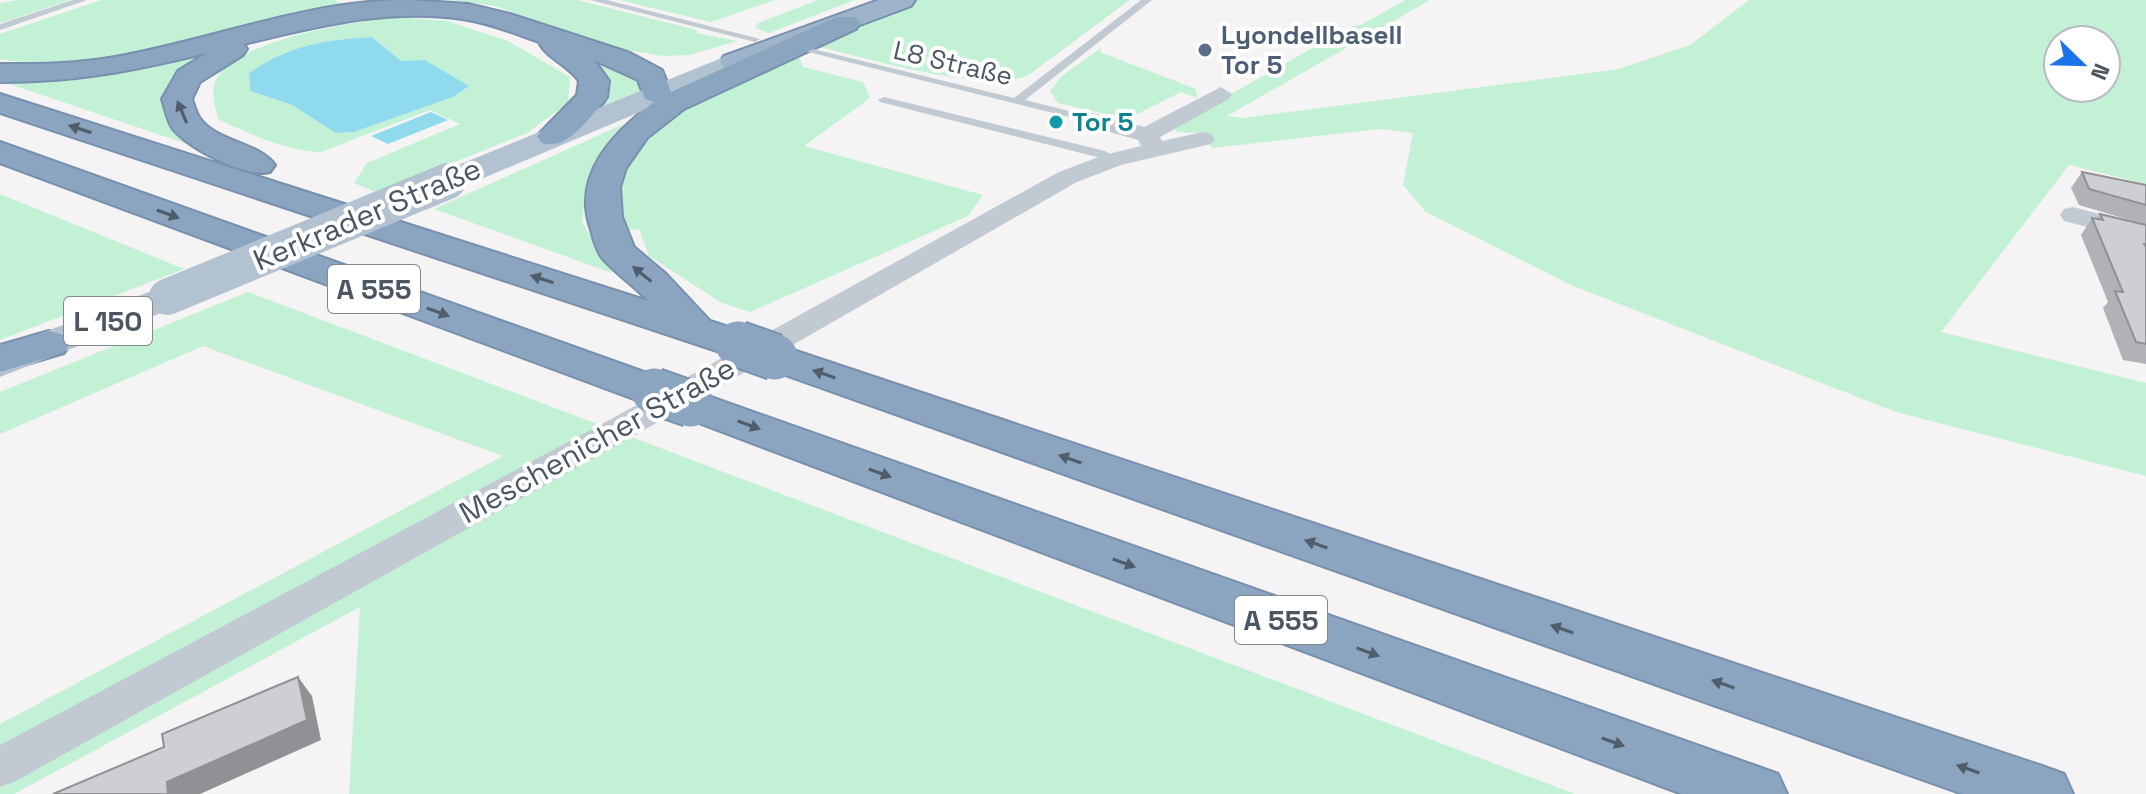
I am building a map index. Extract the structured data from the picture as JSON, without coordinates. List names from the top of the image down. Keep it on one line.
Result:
{"streets":{"highway":["Kerkrader Straße","A 555","L 150"],"street":["Meschenicher Straße"],"lane":["L8 Straße"]},"places":["Lyondellbasell Tor 5","Tor 5"],"north":"bottom right"}
